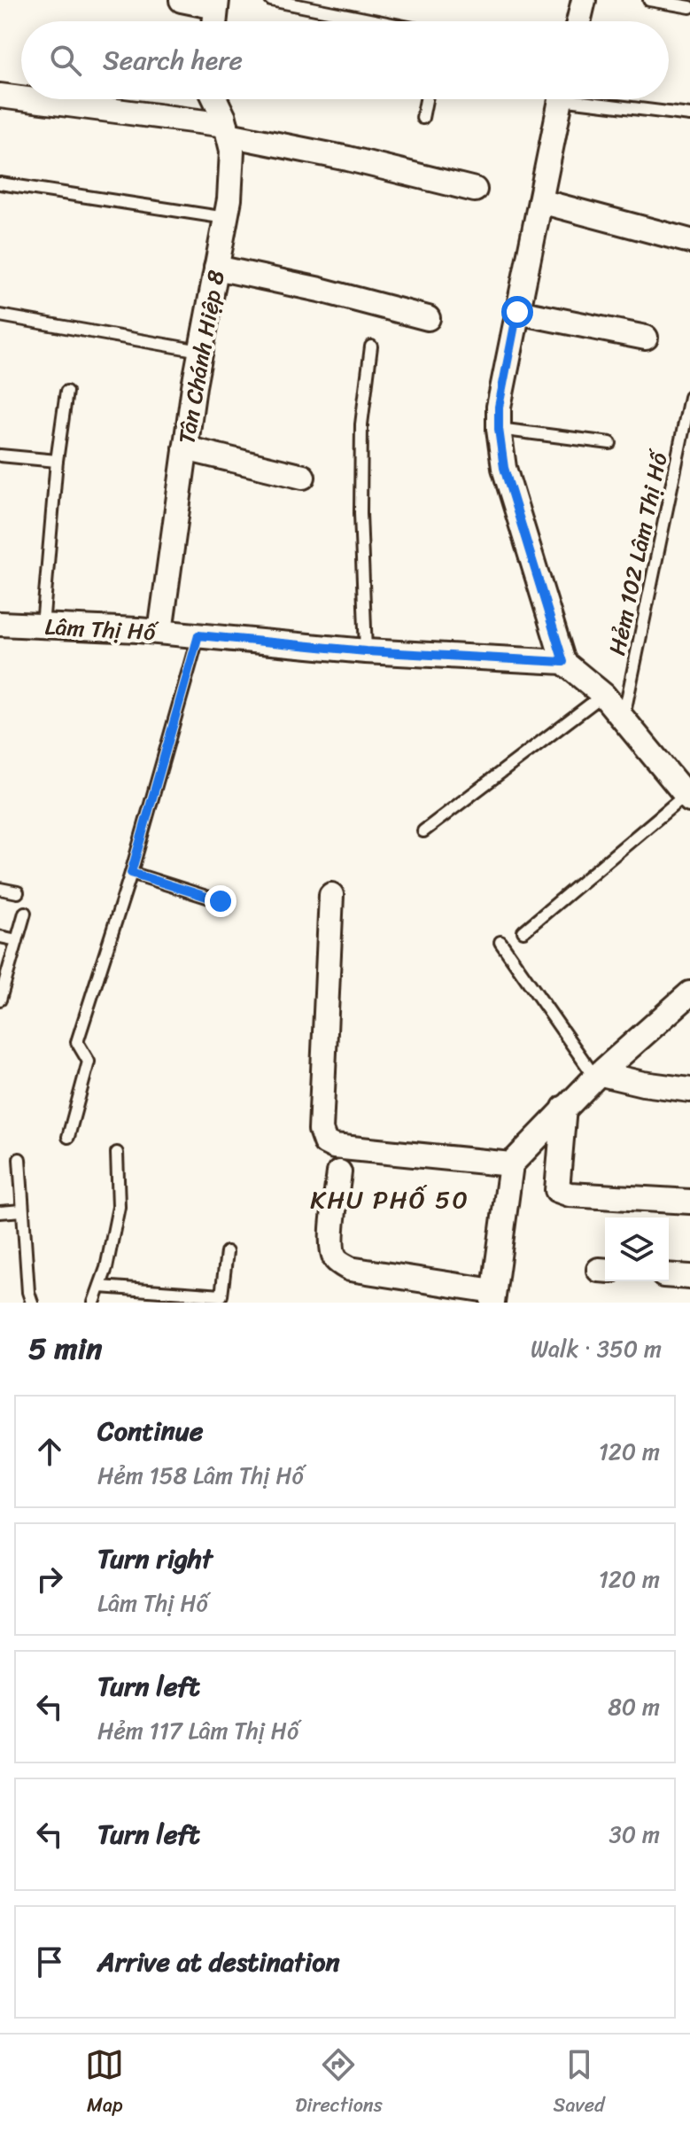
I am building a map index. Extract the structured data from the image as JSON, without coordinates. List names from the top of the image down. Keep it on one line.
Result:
{"streets":{"street":["Tân Chánh Hiệp 8","Lâm Thị Hố"],"lane":["Hẻm 102 Lâm Thị Hố"]},"crossings":[["Tân Chánh Hiệp 8","Lâm Thị Hố"]],"districts":["KHU PHỐ 50"],"page":{"search":"Search here","heading":["5 min","Walk · 350 m"],"list":[["Continue","Hẻm 158 Lâm Thị Hố","120 m"],["Turn right","Lâm Thị Hố","120 m"],["Turn left","Hẻm 117 Lâm Thị Hố","80 m"],["Turn left","30 m"],"Arrive at destination"],"nav":["Map","Directions","Saved"]}}
